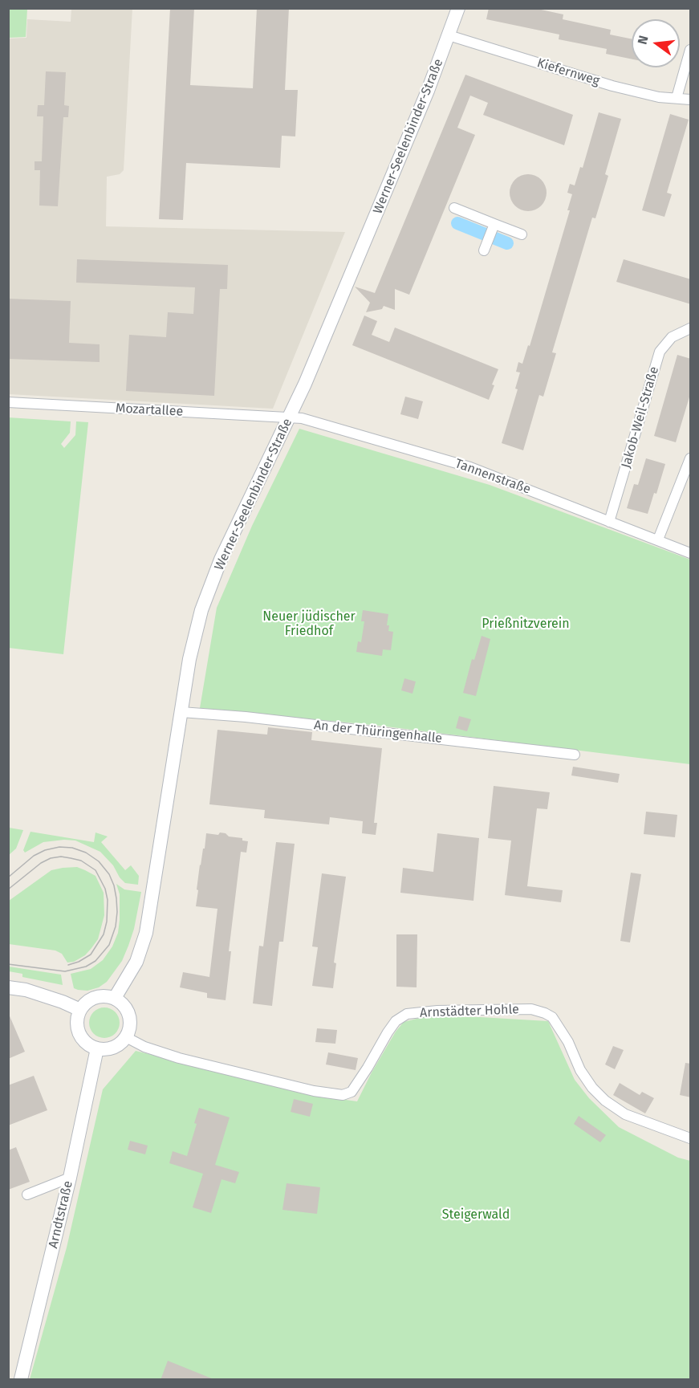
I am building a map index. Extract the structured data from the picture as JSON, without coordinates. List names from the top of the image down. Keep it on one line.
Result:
{"streets":{"street":["Kiefernweg","Werner-Seelenbinder-Straße","Mozartallee","Jakob-Weil-Straße","Tannenstraße","An der Thüringenhalle","Arnstädter Hohle","Arndtstraße"]},"crossings":[["Kiefernweg","Werner-Seelenbinder-Straße"],["Werner-Seelenbinder-Straße","Mozartallee"],["Werner-Seelenbinder-Straße","Tannenstraße"],["Werner-Seelenbinder-Straße","An der Thüringenhalle"],["Werner-Seelenbinder-Straße","Arnstädter Hohle"],["Werner-Seelenbinder-Straße","Arndtstraße"],["Mozartallee","Tannenstraße"],["Jakob-Weil-Straße","Tannenstraße"],["Arnstädter Hohle","Arndtstraße"]],"parks":["Neuer jüdischer Friedhof","Prießnitzverein","Steigerwald"],"north":"left"}
